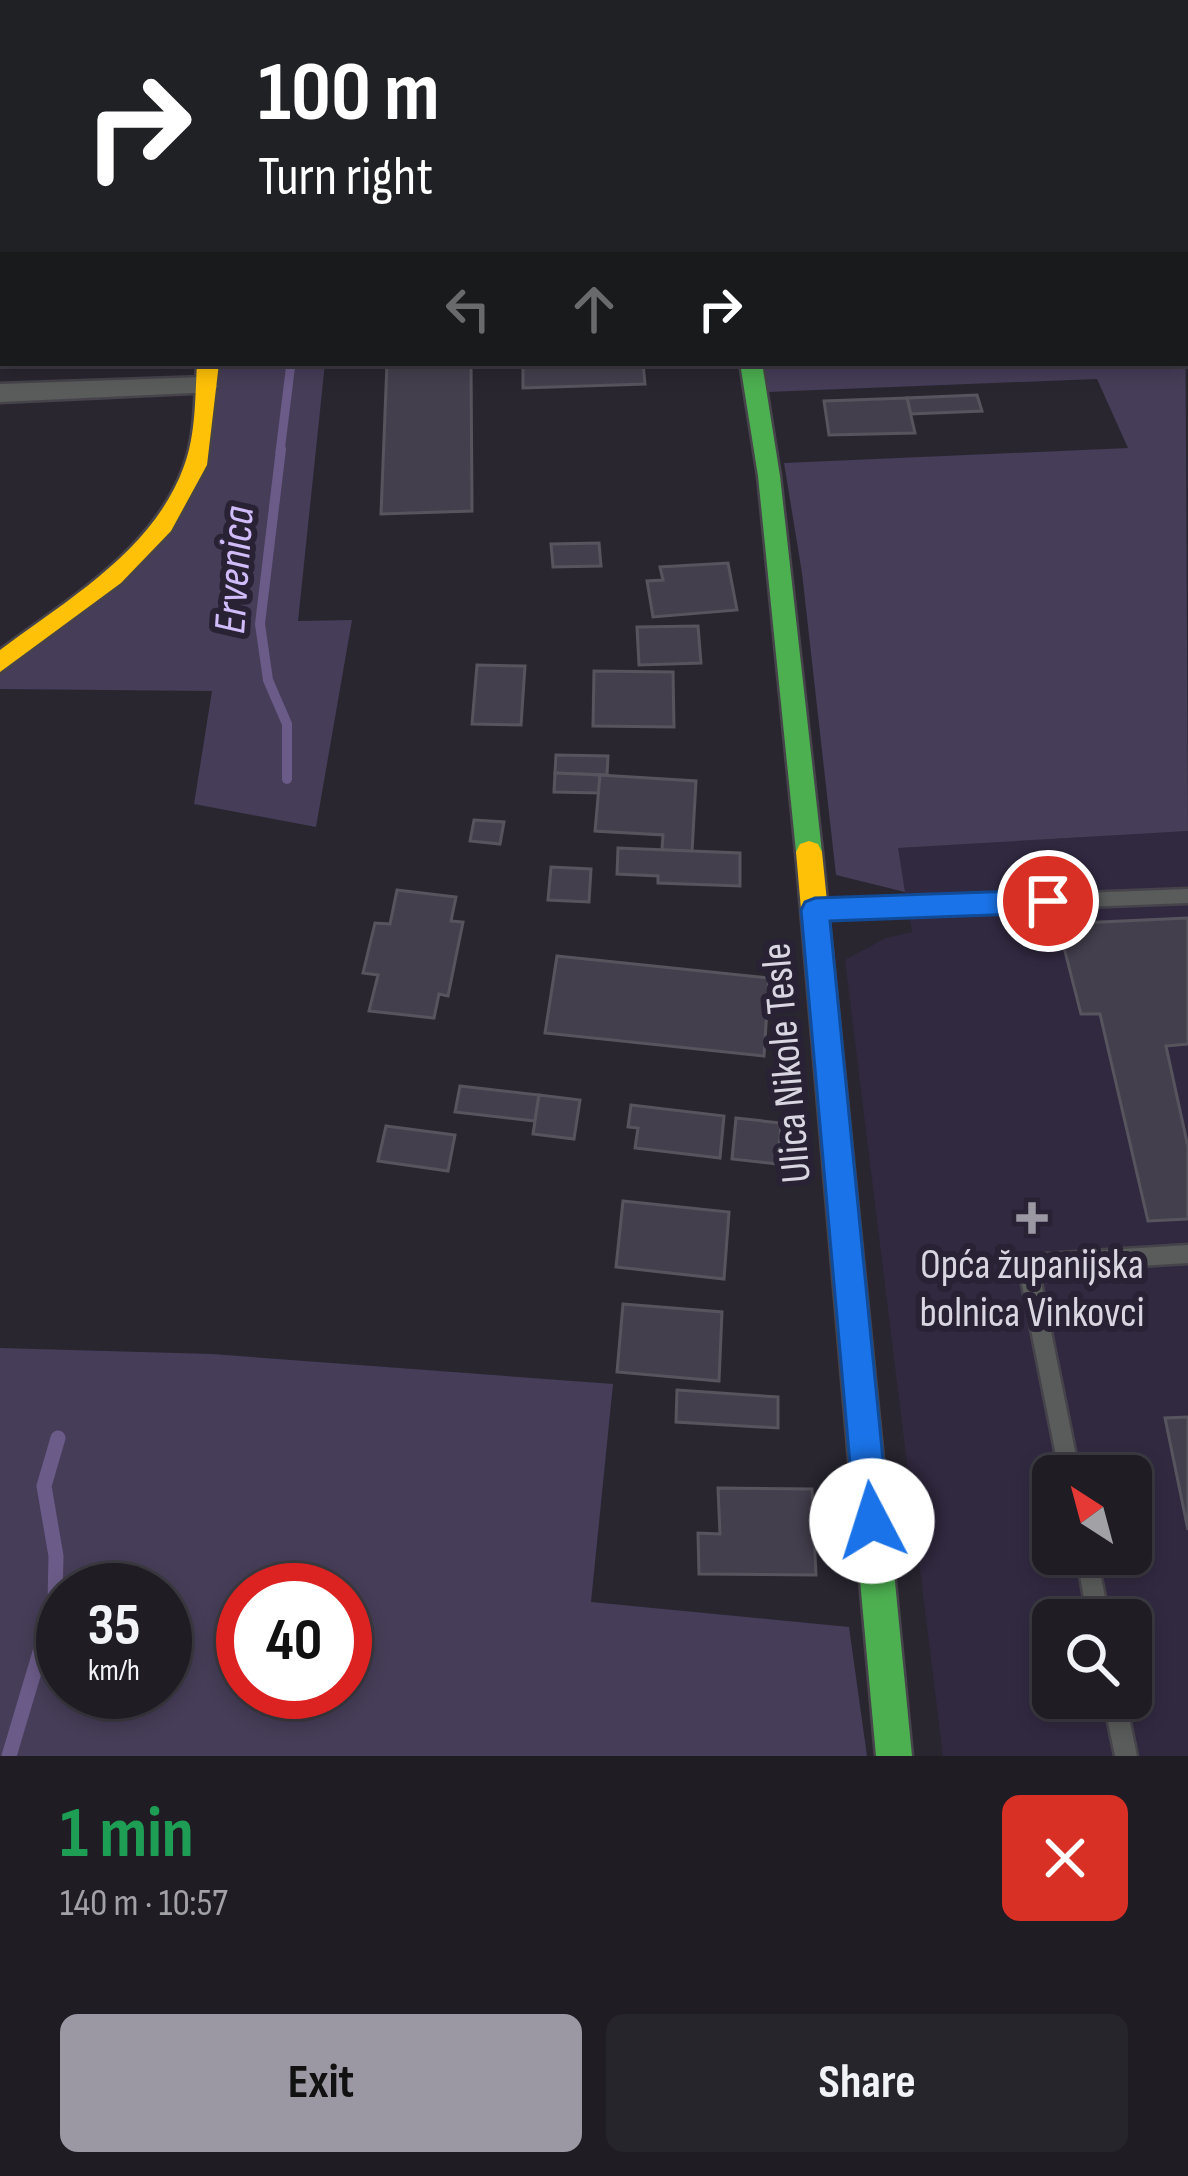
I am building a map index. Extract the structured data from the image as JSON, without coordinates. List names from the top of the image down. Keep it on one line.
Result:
{"streets":{"street":["Ulica Nikole Tesle"]},"water":["Ervenica"],"places":{"health":["Opća županijska bolnica Vinkovci"]},"north":"top left","page":{"turn":["100 m","Turn right"],"speed":"35 km/h","limit":"40","heading":["1 min","140 m · 10:57"],"buttons":["Exit","Share"]}}
